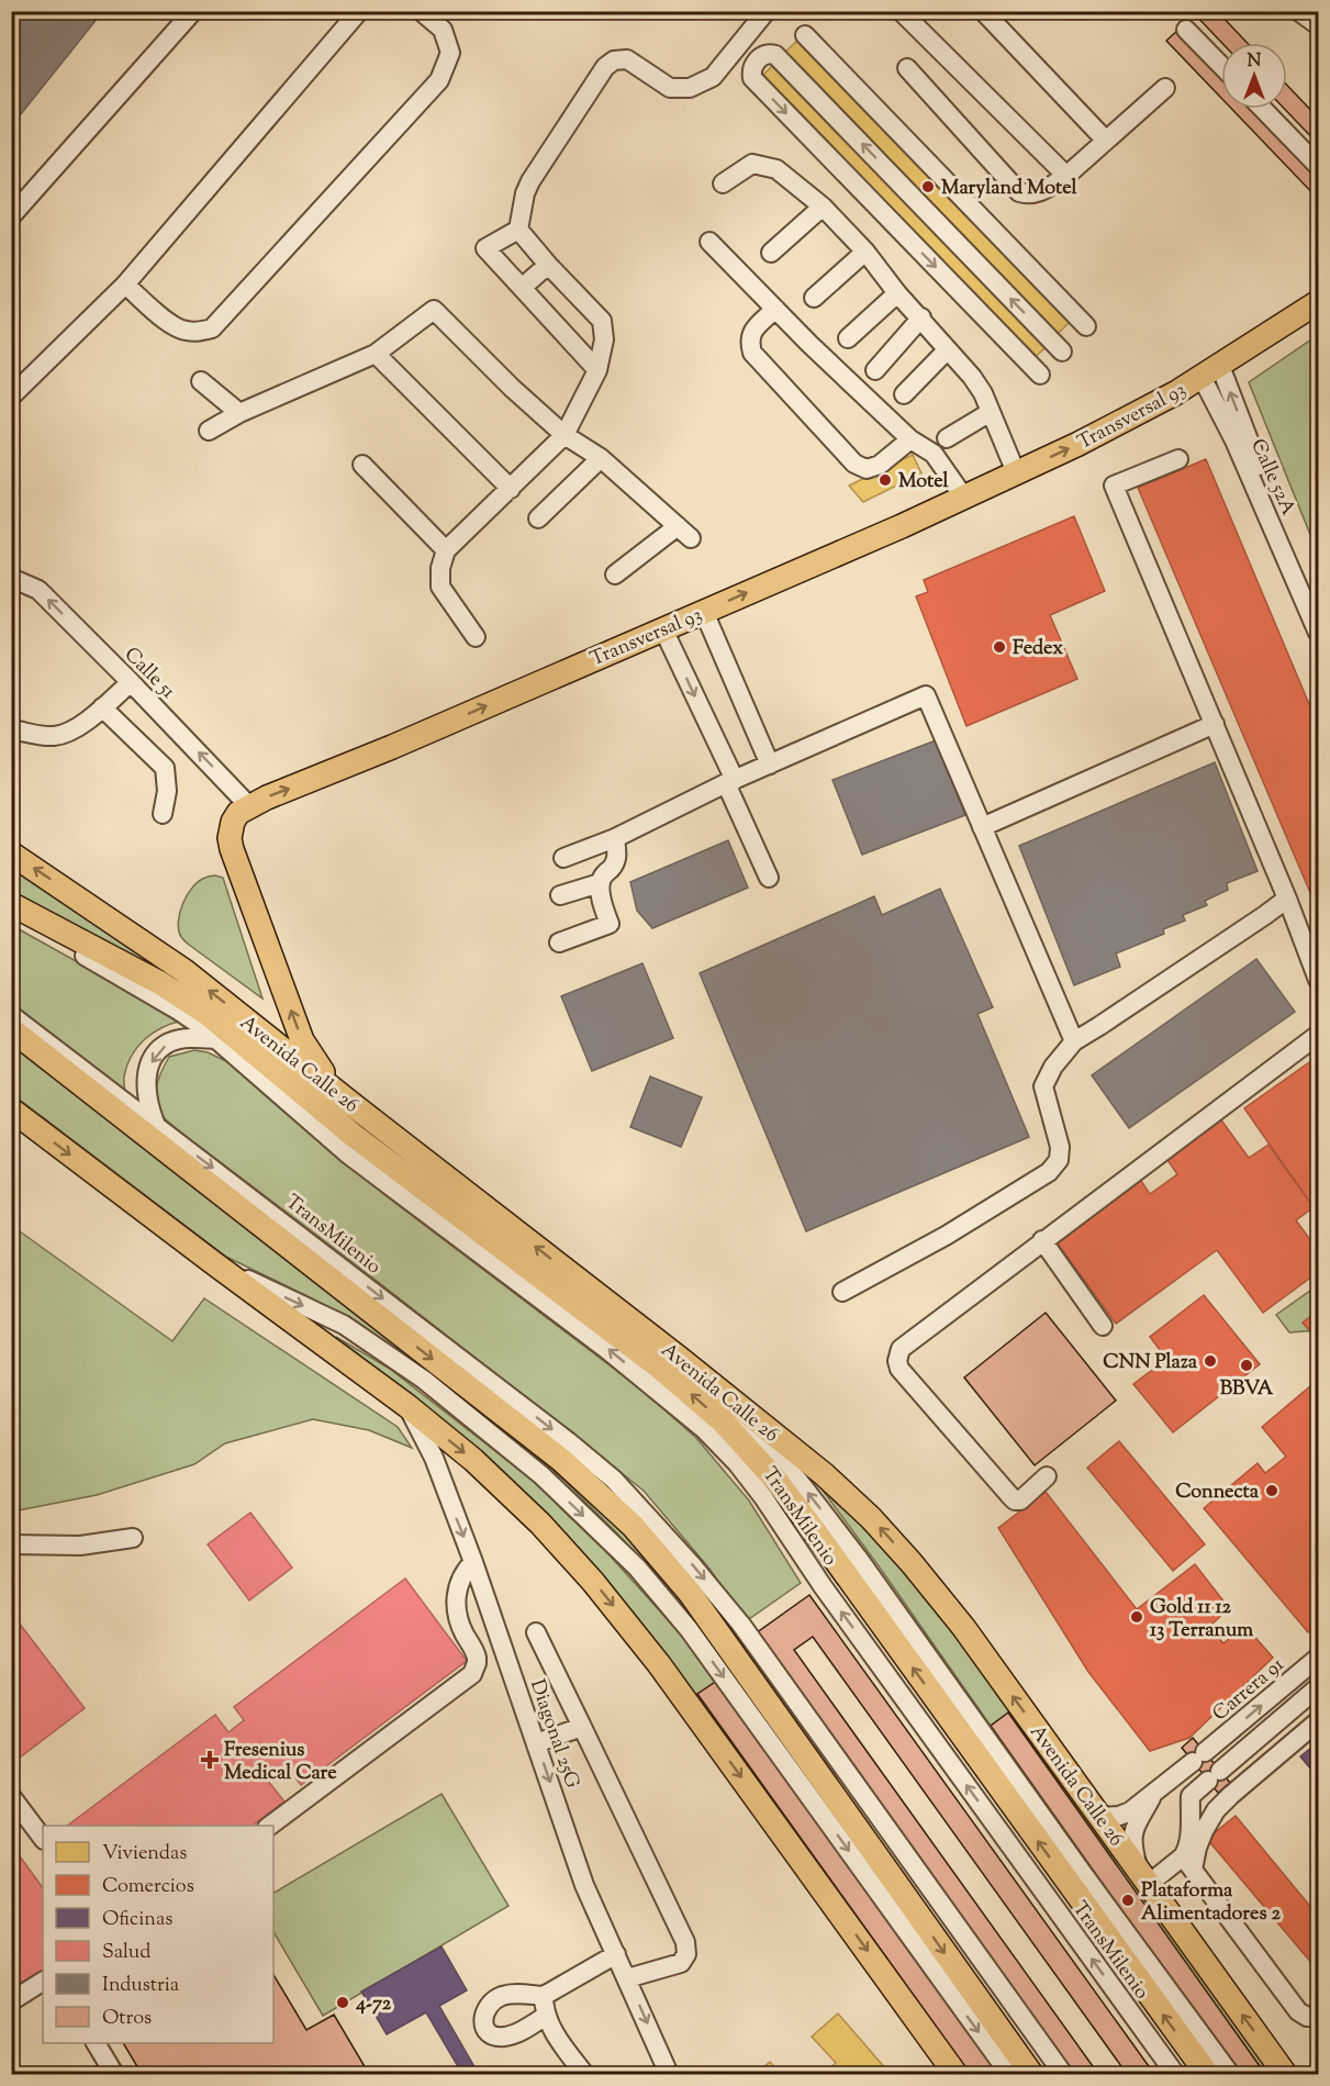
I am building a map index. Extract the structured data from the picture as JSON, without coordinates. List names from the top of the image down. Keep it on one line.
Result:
{"streets":{"main road":["Transversal 93","Avenida Calle 26"],"street":["Calle 52A","Calle 51","TransMilenio","Carrera 91","Diagonal 25G"]},"crossings":[["Transversal 93","Calle 52A"],["Transversal 93","Calle 51"],["Transversal 93","Avenida Calle 26"],["Avenida Calle 26","TransMilenio"],["Avenida Calle 26","Carrera 91"]],"one_way":["Transversal 93","Calle 51"],"places":{"other":["Maryland Motel","Motel","Fedex","CNN Plaza","BBVA","Connecta","Gold 11 12 13 Terranum","Plataforma Alimentadores 2","4-72"],"health":["Fresenius Medical Care"]},"legend":["Viviendas","Comercios","Oficinas","Salud","Industria","Otros"],"north":"top"}
